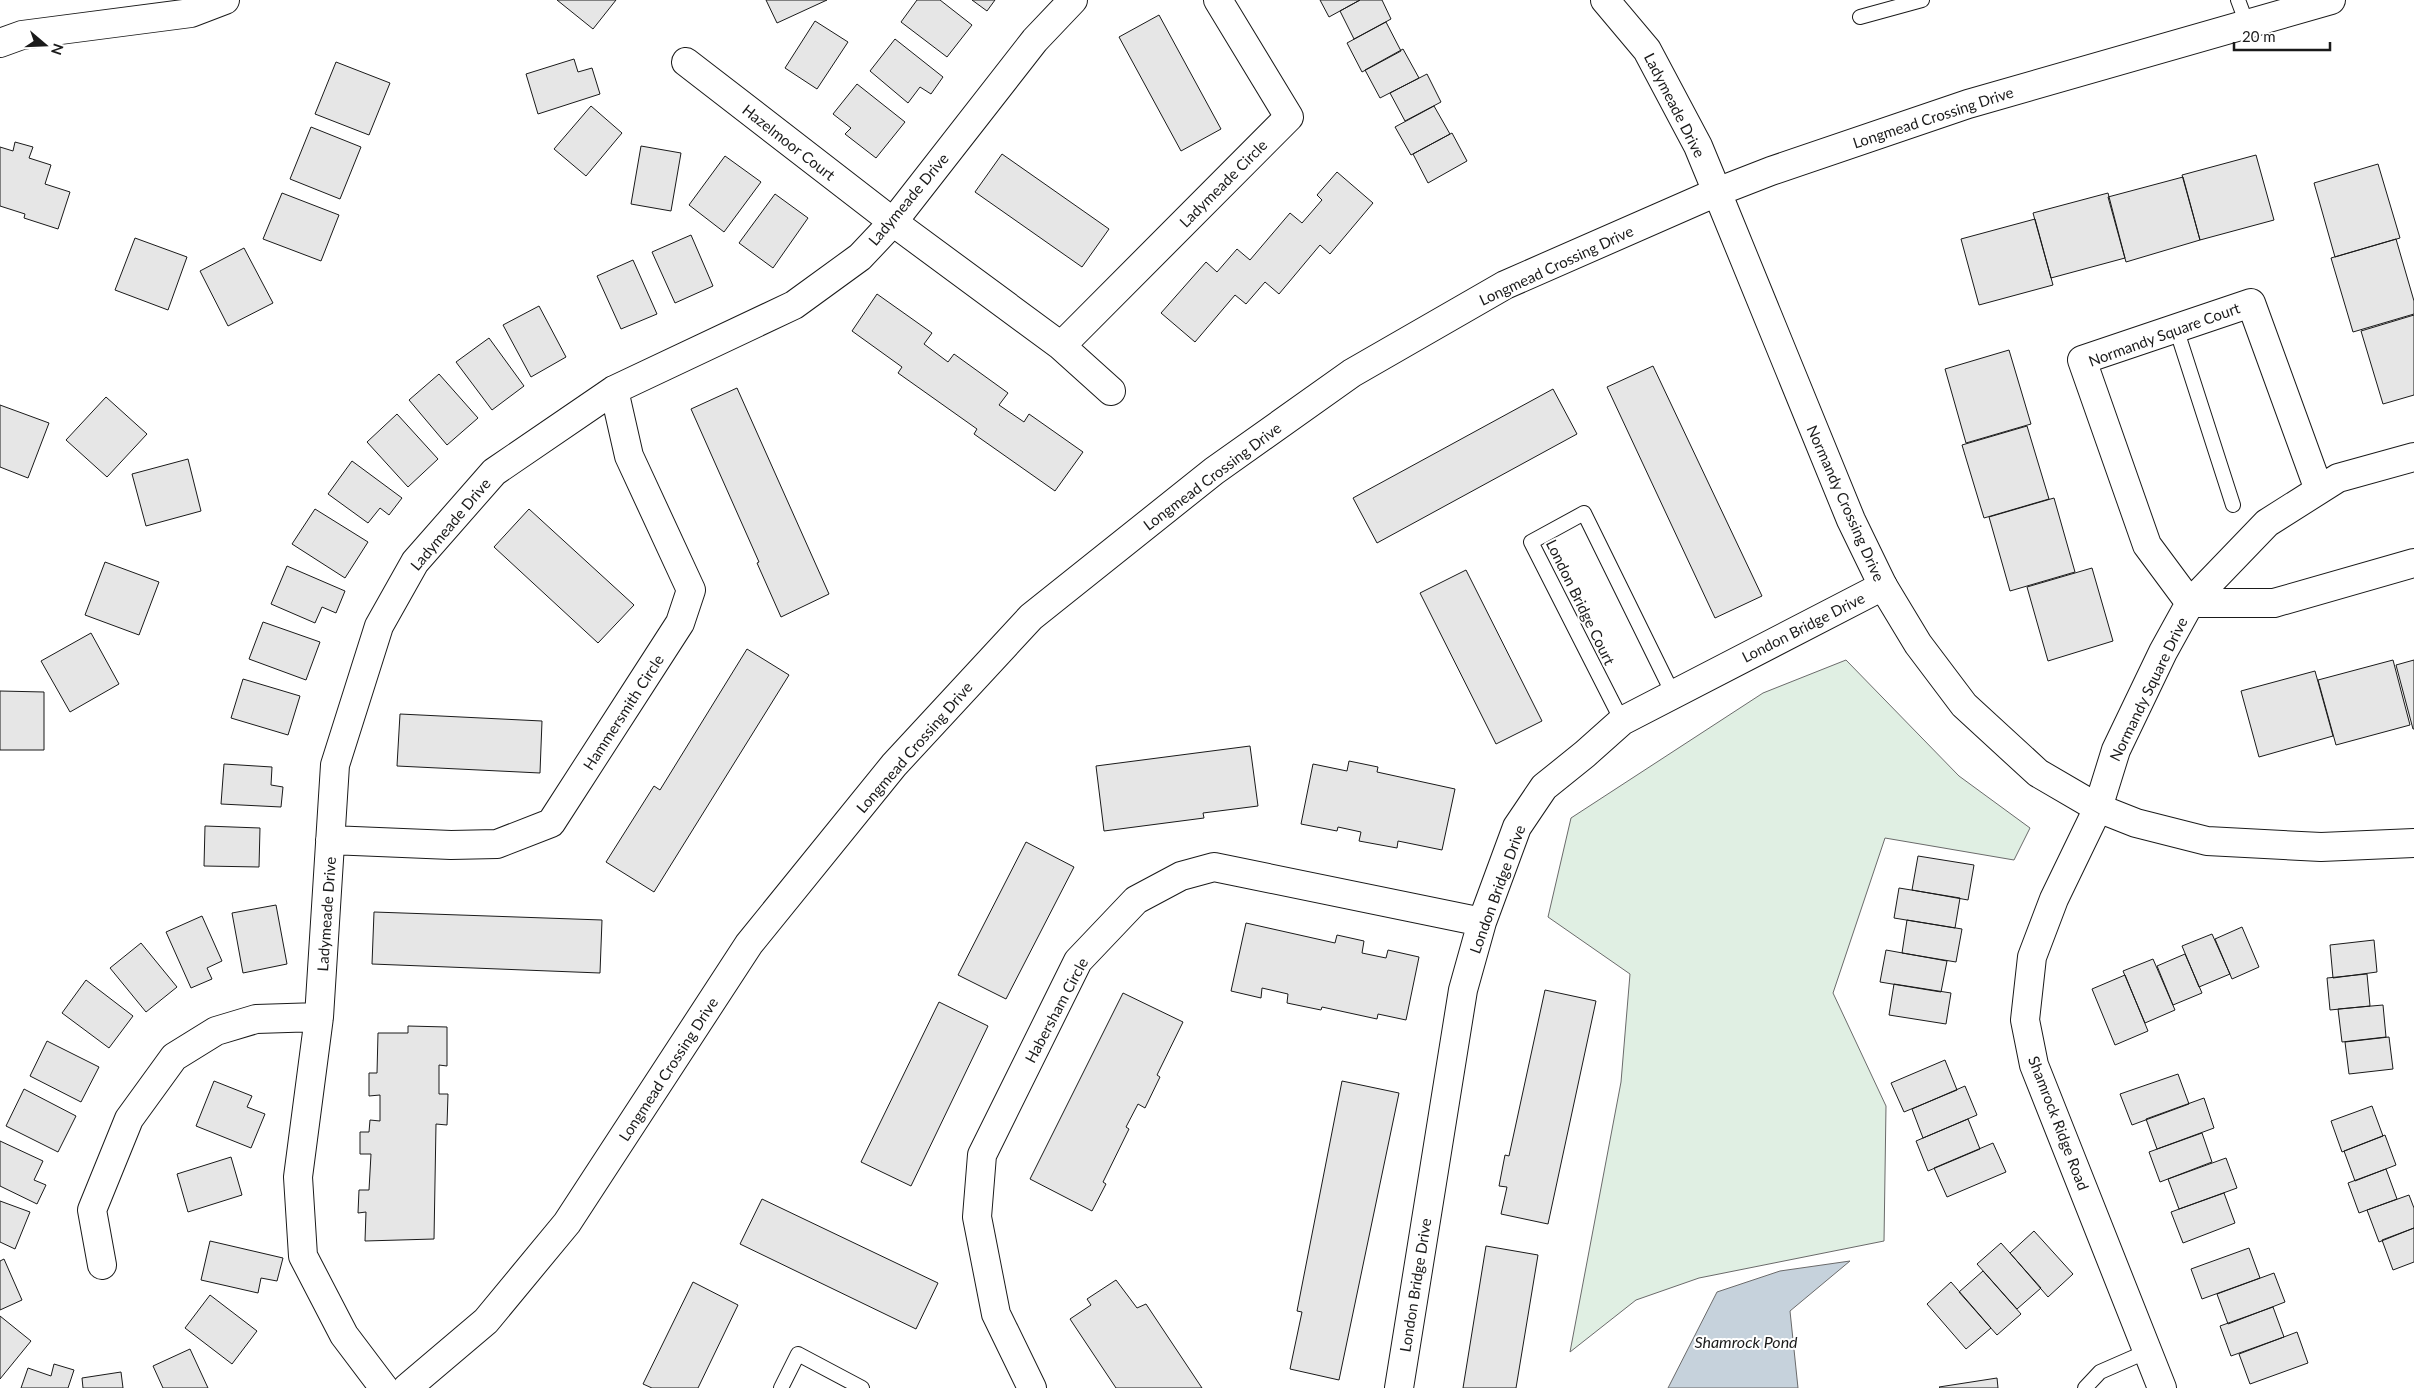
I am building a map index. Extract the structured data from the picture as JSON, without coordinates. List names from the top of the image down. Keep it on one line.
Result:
{"streets":{"street":["Ladymeade Drive","Longmead Crossing Drive","Hazelmoor Court","Ladymeade Circle","Normandy Square Court","Normandy Crossing Drive","London Bridge Drive","Normandy Square Drive","Hammersmith Circle","Habersham Circle","Shamrock Ridge Road"],"lane":["London Bridge Court"]},"crossings":[["Ladymeade Drive","Longmead Crossing Drive"],["Ladymeade Drive","Hazelmoor Court"],["Ladymeade Drive","Normandy Crossing Drive"],["Ladymeade Drive","Hammersmith Circle"],["Longmead Crossing Drive","Normandy Crossing Drive"],["Normandy Square Court","Normandy Square Drive"],["Normandy Crossing Drive","London Bridge Drive"],["Normandy Crossing Drive","Normandy Square Drive"],["Normandy Crossing Drive","Shamrock Ridge Road"],["London Bridge Court","London Bridge Drive"],["London Bridge Drive","Habersham Circle"],["Normandy Square Drive","Shamrock Ridge Road"]],"water":["Shamrock Pond"],"scale_bar":"20 m","north":"right"}
